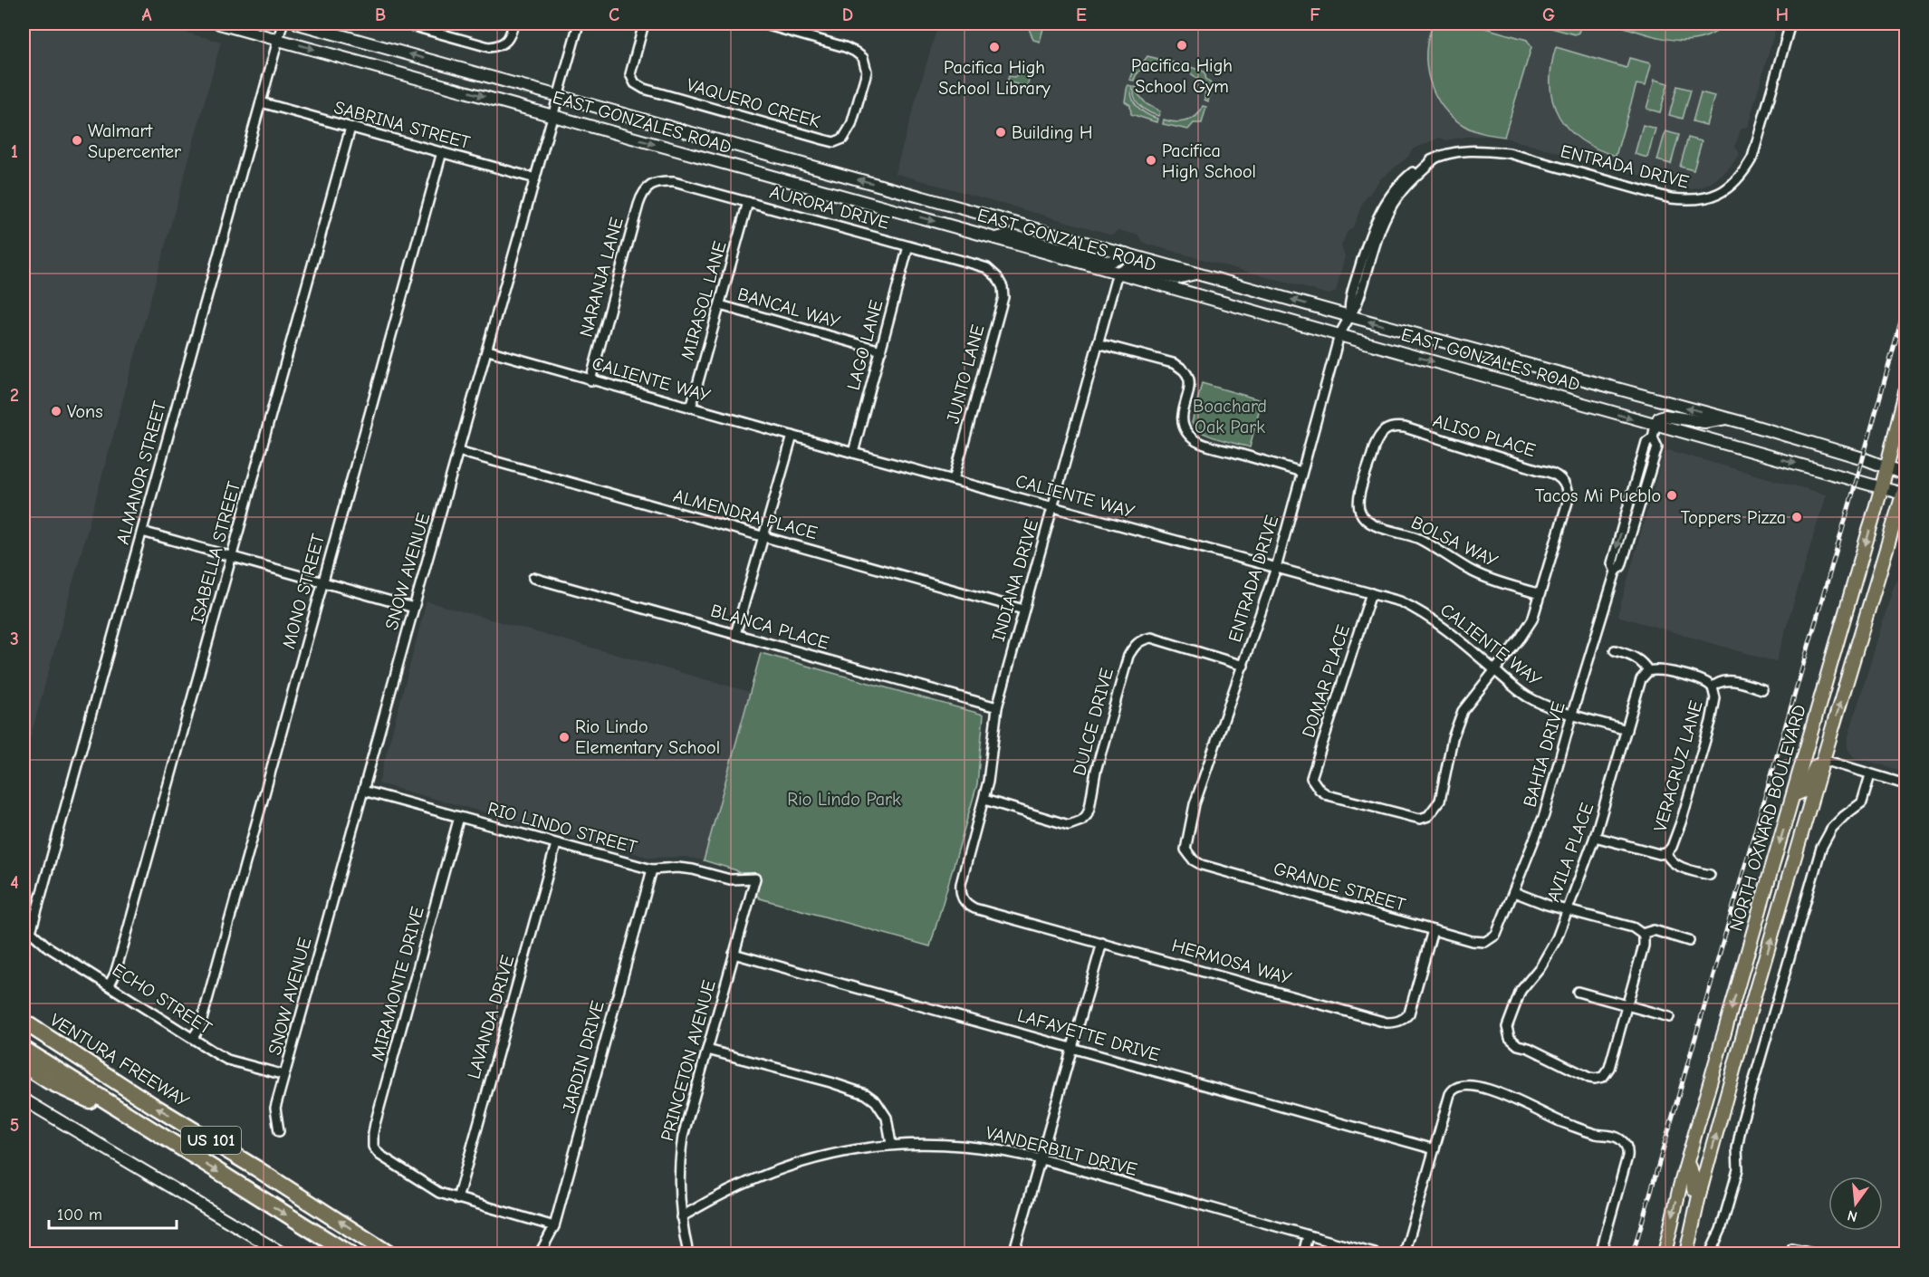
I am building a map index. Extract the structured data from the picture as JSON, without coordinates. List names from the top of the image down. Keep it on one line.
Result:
{"streets":{"highway":["VENTURA FREEWAY","US 101"],"main road":["EAST GONZALES ROAD","NORTH OXNARD BOULEVARD"],"street":["VAQUERO CREEK","SABRINA STREET","ENTRADA DRIVE","AURORA DRIVE","NARANJA LANE","MIRASOL LANE","BANCAL WAY","LAGO LANE","JUNTO LANE","CALIENTE WAY","ALISO PLACE","ALMANOR STREET","ALMENDRA PLACE","BOLSA WAY","ISABELLA STREET","SNOW AVENUE","INDIANA DRIVE","MONO STREET","BLANCA PLACE","DOMAR PLACE","DULCE DRIVE","BAHIA DRIVE","VERACRUZ LANE","RIO LINDO STREET","AVILA PLACE","GRANDE STREET","HERMOSA WAY","MIRAMONTE DRIVE","ECHO STREET","LAVANDA DRIVE","LAFAYETTE DRIVE","JARDIN DRIVE","PRINCETON AVENUE","VANDERBILT DRIVE"]},"crossings":[["EAST GONZALES ROAD","ENTRADA DRIVE"],["EAST GONZALES ROAD","ALMANOR STREET"],["EAST GONZALES ROAD","SNOW AVENUE"],["EAST GONZALES ROAD","INDIANA DRIVE"],["EAST GONZALES ROAD","BAHIA DRIVE"],["EAST GONZALES ROAD","NORTH OXNARD BOULEVARD"],["SABRINA STREET","ALMANOR STREET"],["SABRINA STREET","ISABELLA STREET"],["SABRINA STREET","SNOW AVENUE"],["SABRINA STREET","MONO STREET"],["ENTRADA DRIVE","CALIENTE WAY"],["ENTRADA DRIVE","DULCE DRIVE"],["ENTRADA DRIVE","GRANDE STREET"],["AURORA DRIVE","NARANJA LANE"],["AURORA DRIVE","MIRASOL LANE"],["AURORA DRIVE","LAGO LANE"],["AURORA DRIVE","JUNTO LANE"],["NARANJA LANE","CALIENTE WAY"],["MIRASOL LANE","BANCAL WAY"],["MIRASOL LANE","CALIENTE WAY"],["BANCAL WAY","LAGO LANE"],["LAGO LANE","CALIENTE WAY"],["JUNTO LANE","CALIENTE WAY"],["CALIENTE WAY","SNOW AVENUE"],["CALIENTE WAY","INDIANA DRIVE"],["CALIENTE WAY","DOMAR PLACE"],["CALIENTE WAY","BAHIA DRIVE"],["CALIENTE WAY","AVILA PLACE"],["ALISO PLACE","BOLSA WAY"],["ALMANOR STREET","ECHO STREET"],["ALMENDRA PLACE","SNOW AVENUE"],["ALMENDRA PLACE","INDIANA DRIVE"],["ISABELLA STREET","ECHO STREET"],["SNOW AVENUE","RIO LINDO STREET"],["SNOW AVENUE","ECHO STREET"],["INDIANA DRIVE","BLANCA PLACE"],["INDIANA DRIVE","DULCE DRIVE"],["INDIANA DRIVE","HERMOSA WAY"],["MONO STREET","ECHO STREET"],["BAHIA DRIVE","GRANDE STREET"],["RIO LINDO STREET","MIRAMONTE DRIVE"],["RIO LINDO STREET","LAVANDA DRIVE"],["RIO LINDO STREET","JARDIN DRIVE"],["RIO LINDO STREET","PRINCETON AVENUE"],["GRANDE STREET","HERMOSA WAY"],["MIRAMONTE DRIVE","LAVANDA DRIVE"],["LAFAYETTE DRIVE","PRINCETON AVENUE"],["PRINCETON AVENUE","VANDERBILT DRIVE"]],"parks":["Boachard Oak Park","Rio Lindo Park"],"places":["Pacifica High School Gym","Pacifica High School Library","Building H","Walmart Supercenter","Pacifica High School","Vons","Tacos Mi Pueblo","Toppers Pizza","Rio Lindo Elementary School"],"scale_bar":"100 m","north":"bottom","grid":{"columns":["A","B","C","D","E","F","G","H"],"rows":["1","2","3","4","5"]}}
